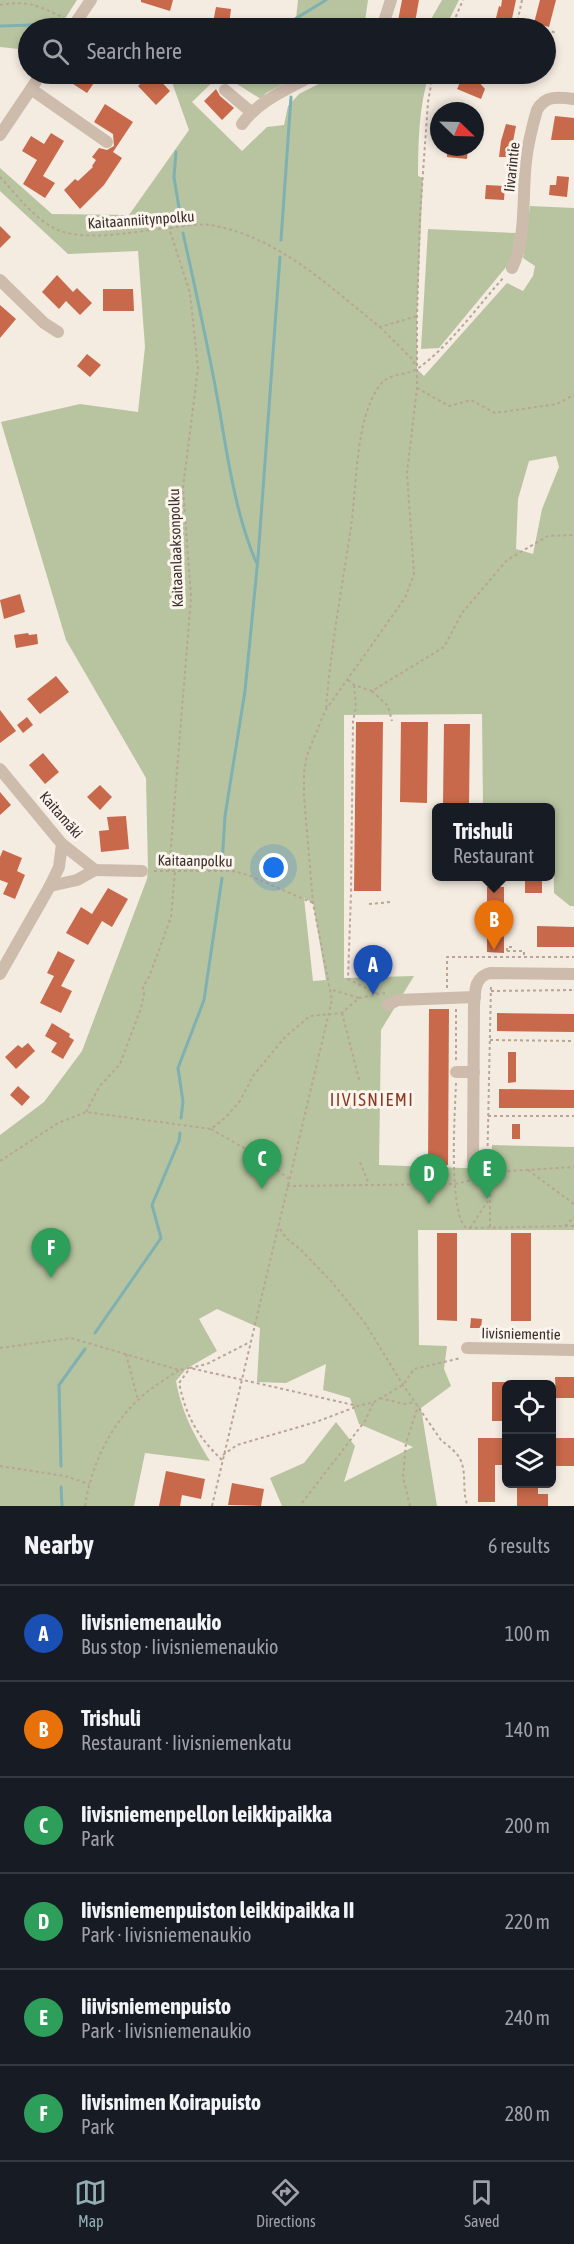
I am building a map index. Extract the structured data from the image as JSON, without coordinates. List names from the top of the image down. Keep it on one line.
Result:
{"streets":{"street":["Iivarintie","Kaitamäki","Iivisniementie"],"path":["Kaitaanniitynpolku","Kaitaanlaaksonpolku","Kaitaanpolku"]},"crossings":[["Kaitaanniitynpolku","Kaitaanlaaksonpolku"],["Kaitaanlaaksonpolku","Kaitaanpolku"]],"districts":["IIVISNIEMI"],"north":"bottom right","page":{"search":"Search here","popup":["Trishuli","Restaurant"],"pins":["B","A","C","E","D","F"],"heading":["Nearby","6 results"],"list":[{"mark":"A","name":"Iivisniemenaukio","note":"Bus stop · Iivisniemenaukio","value":"100 m"},{"mark":"B","name":"Trishuli","note":"Restaurant · Iivisniemenkatu","value":"140 m"},{"mark":"C","name":"Iivisniemenpellon leikkipaikka","note":"Park","value":"200 m"},{"mark":"D","name":"Iivisniemenpuiston leikkipaikka II","note":"Park · Iivisniemenaukio","value":"220 m"},{"mark":"E","name":"Iiivisniemenpuisto","note":"Park · Iivisniemenaukio","value":"240 m"},{"mark":"F","name":"Iivisnimen Koirapuisto","note":"Park","value":"280 m"}],"nav":["Map","Directions","Saved"]}}
